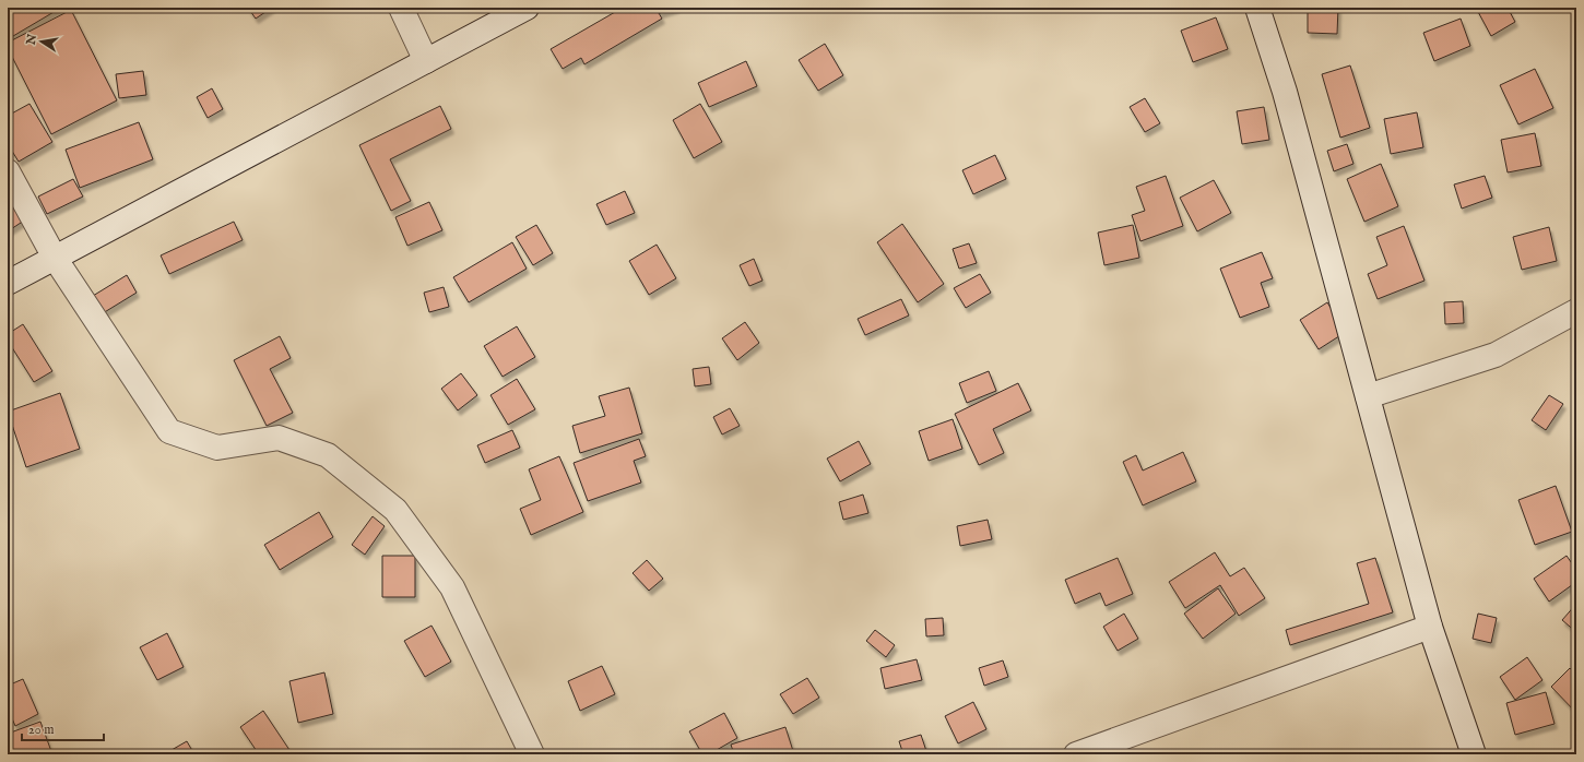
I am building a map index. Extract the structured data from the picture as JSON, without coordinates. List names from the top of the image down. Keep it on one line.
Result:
{"scale_bar":"20 m","north":"left"}
